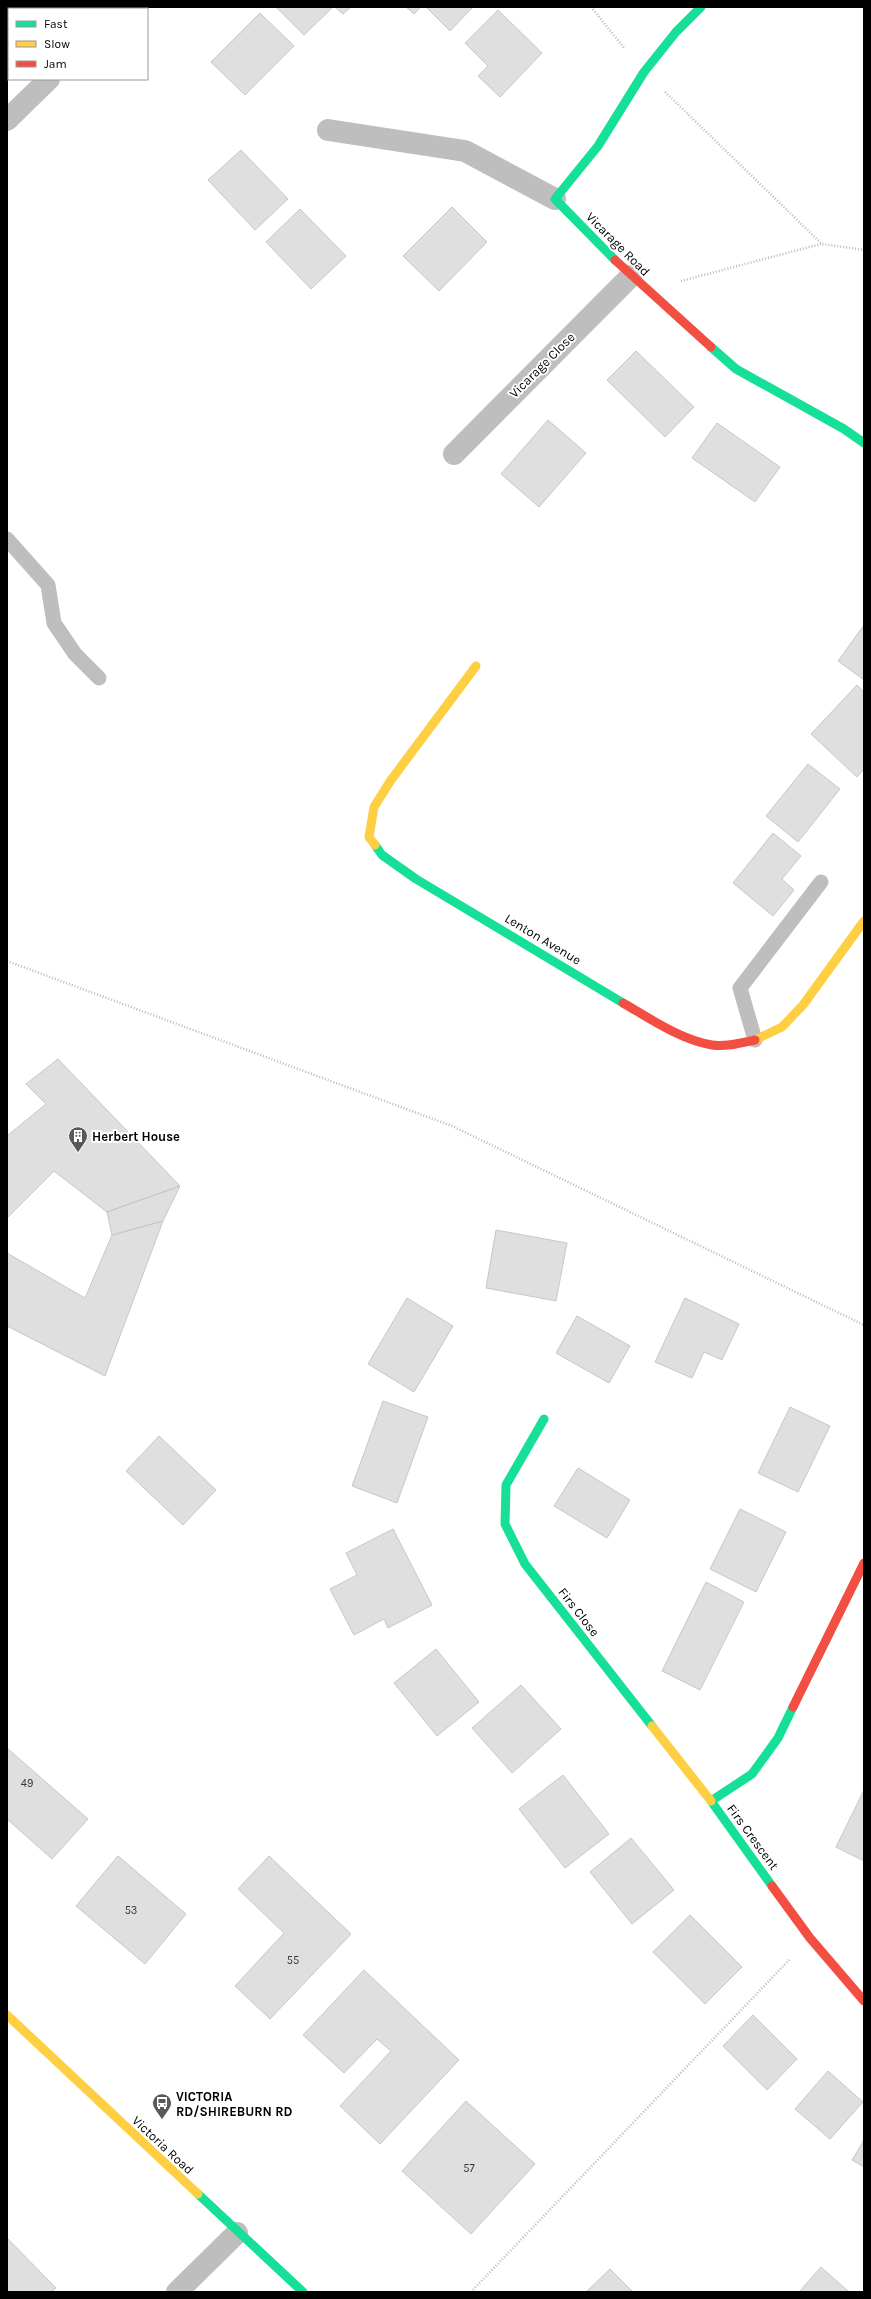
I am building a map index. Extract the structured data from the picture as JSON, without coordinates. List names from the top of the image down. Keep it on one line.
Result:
{"streets":{"street":["Vicarage Road","Vicarage Close","Lenton Avenue","Firs Close","Firs Crescent","Victoria Road"]},"crossings":[["Vicarage Road","Vicarage Close"],["Firs Close","Firs Crescent"]],"places":{"building":["Herbert House"],"bus stop":["VICTORIA RD/SHIREBURN RD"]},"house_numbers":["49","53","55","57"],"legend":["Fast","Slow","Jam"]}
